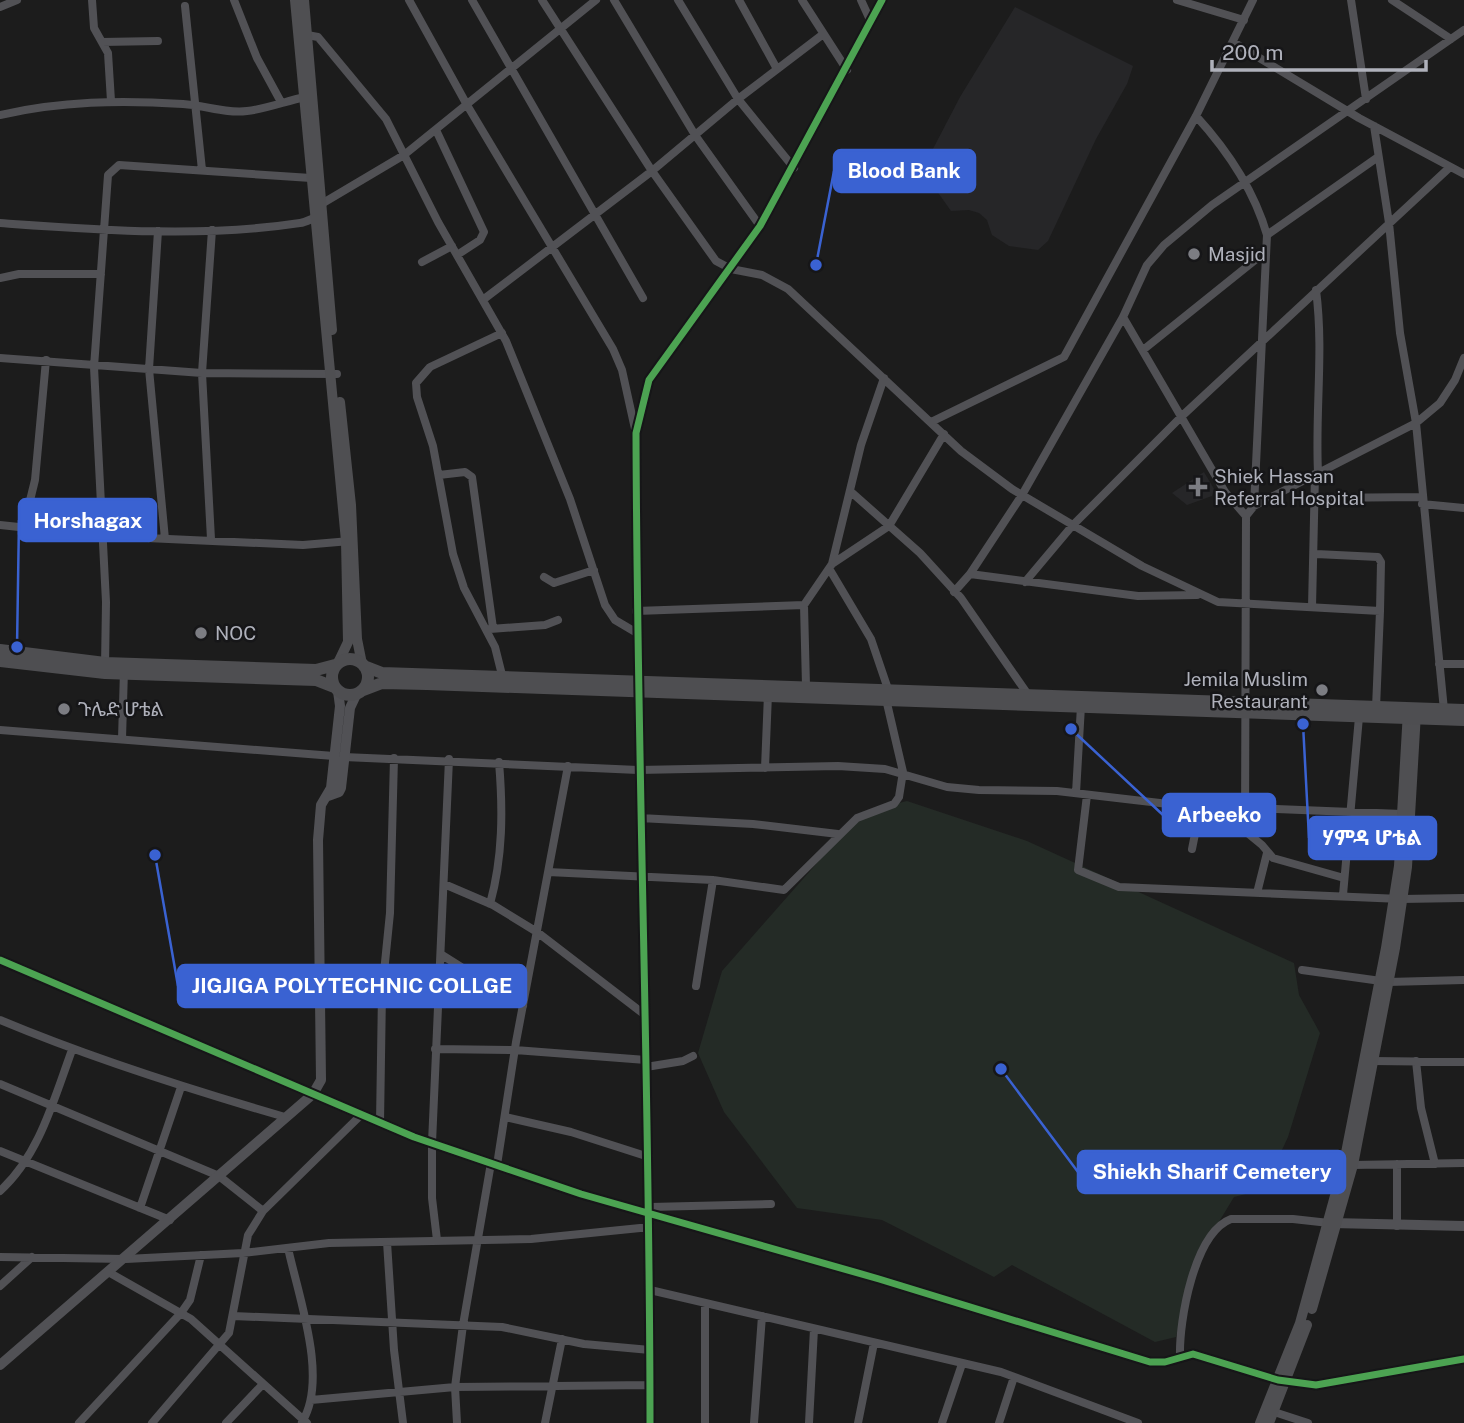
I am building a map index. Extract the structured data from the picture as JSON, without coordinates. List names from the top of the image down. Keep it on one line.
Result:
{"places":{"other":["Masjid","Blood Bank","NOC","Horshagax","Jemila Muslim Restaurant","ጉሌድ ሆቴል","ሃምዳ ሆቴል","Arbeeko","JIGJIGA POLYTECHNIC COLLGE","Shiekh Sharif Cemetery"],"health":["Shiek Hassan Referral Hospital"]},"scale_bar":"200 m"}
